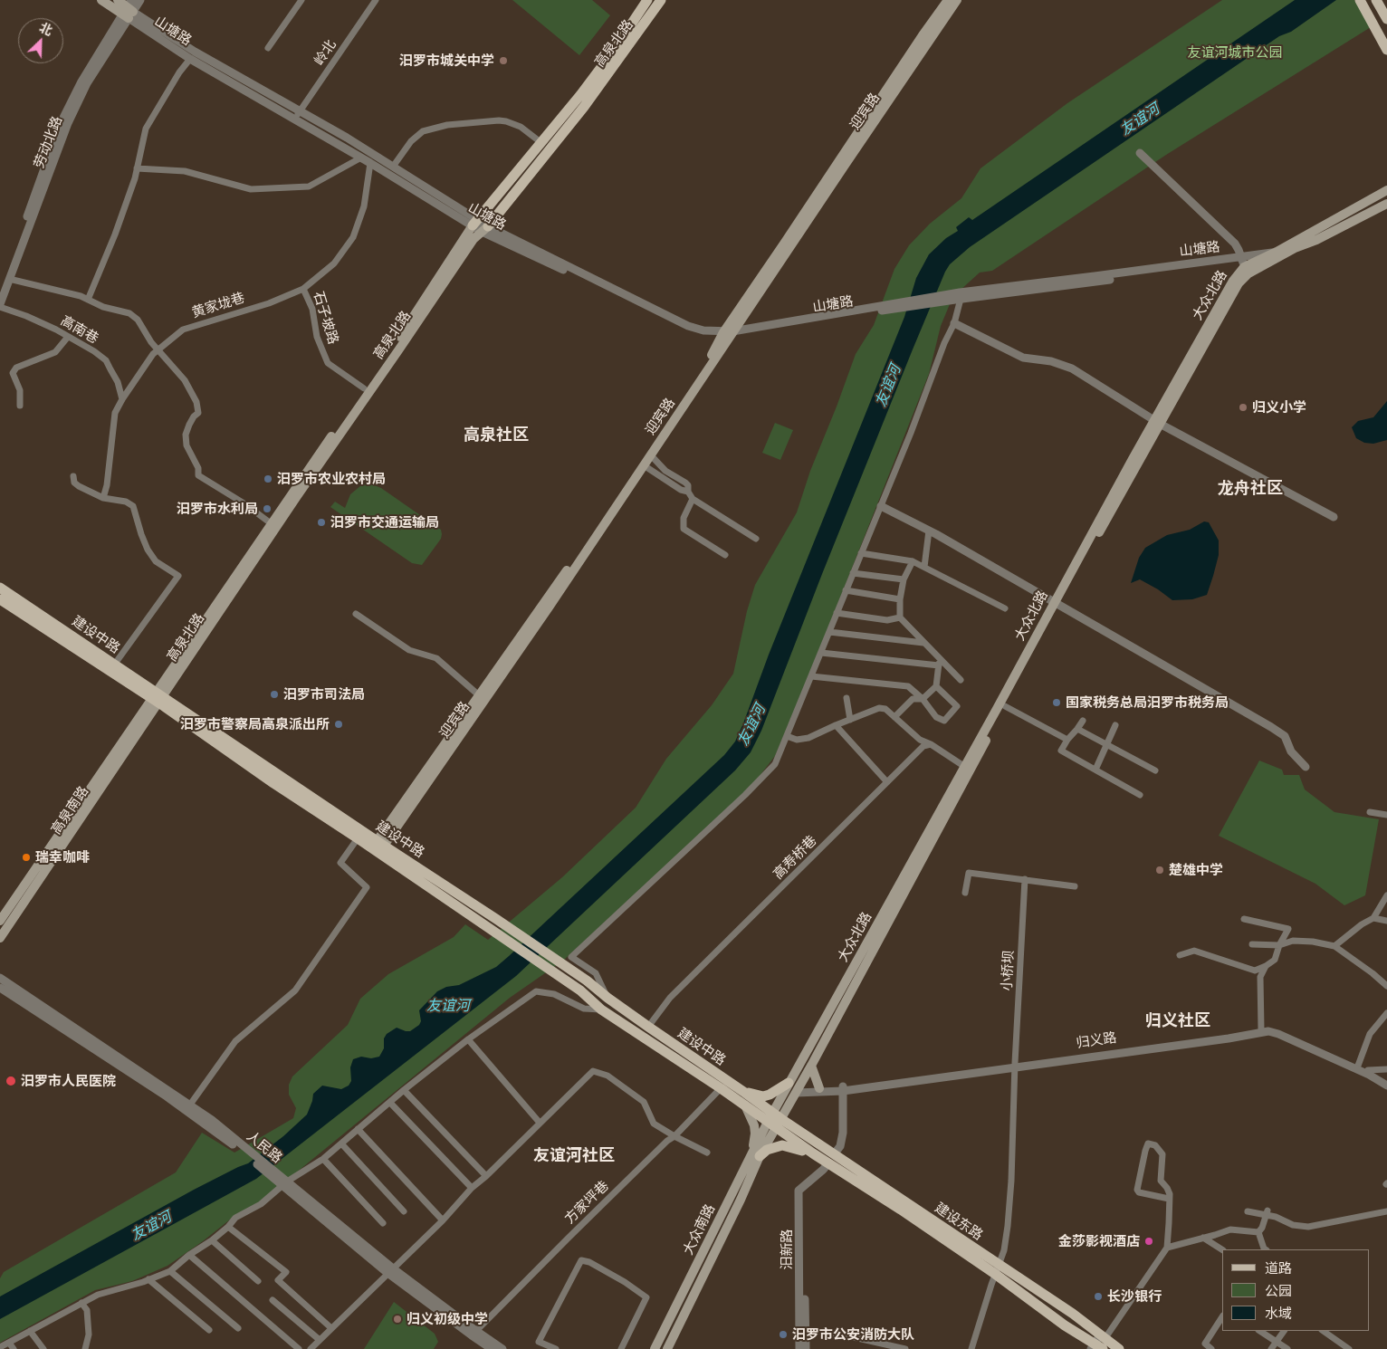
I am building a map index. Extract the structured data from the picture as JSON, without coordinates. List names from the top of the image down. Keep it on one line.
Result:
{"streets":{"main road":["山塘路","高泉北路","迎宾路","大众北路","建设中路","高泉南路","建设东路","大众南路"],"street":["岭北","劳动北路","黄家垅巷","石子坡路","高南巷","高寿桥巷","小桥坝","归义路","人民路","方家坪巷","汨新路"]},"crossings":[["山塘路","高泉北路"],["山塘路","岭北"],["山塘路","迎宾路"],["山塘路","劳动北路"],["山塘路","大众北路"],["山塘路","黄家垅巷"],["高泉北路","石子坡路"],["高泉北路","建设中路"],["高泉北路","高泉南路"],["迎宾路","建设中路"],["劳动北路","高南巷"],["大众北路","建设中路"],["大众北路","建设东路"],["大众北路","大众南路"],["黄家垅巷","石子坡路"],["黄家垅巷","高南巷"],["建设中路","高泉南路"],["建设中路","高寿桥巷"],["建设中路","方家坪巷"],["建设中路","建设东路"],["建设中路","大众南路"],["小桥坝","归义路"],["小桥坝","建设东路"],["人民路","方家坪巷"],["建设东路","大众南路"],["建设东路","汨新路"]],"districts":["高泉社区","龙舟社区","归义社区","友谊河社区"],"water":["友谊河"],"parks":["友谊河城市公园"],"places":["汨罗市城关中学","归义小学","汨罗市农业农村局","汨罗市水利局","汨罗市交通运输局","汨罗市司法局","国家税务总局汨罗市税务局","汨罗市警察局高泉派出所","瑞幸咖啡","楚雄中学","汨罗市人民医院","金莎影视酒店","长沙银行","归义初级中学","汨罗市公安消防大队"],"legend":["道路","公园","水域"],"north":"top right"}
